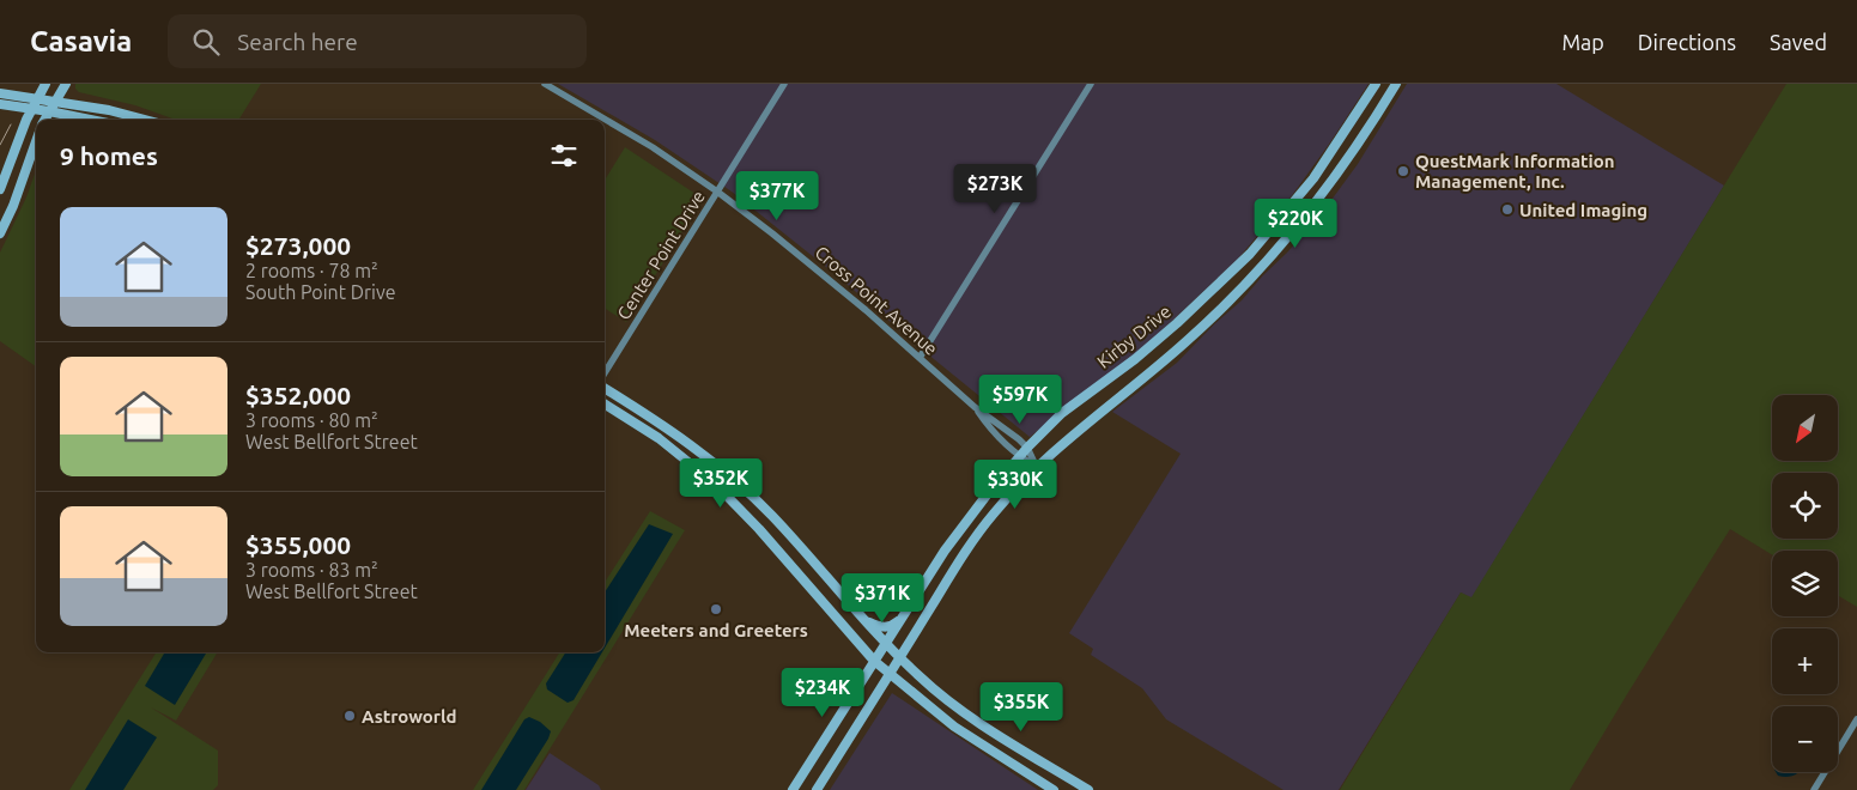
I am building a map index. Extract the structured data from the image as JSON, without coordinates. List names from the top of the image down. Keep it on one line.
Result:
{"streets":{"main road":["Kirby Drive"],"street":["Center Point Drive","Cross Point Avenue"]},"crossings":[["Center Point Drive","Cross Point Avenue"],["Cross Point Avenue","Kirby Drive"]],"places":["QuestMark Information Management, Inc.","United Imaging","Meeters and Greeters","Astroworld"],"north":"bottom left","page":{"header":"Casavia","search":"Search here","nav":["Map","Directions","Saved"],"heading":"9 homes","price":["$273K","$377K","$220K","$597K","$352K","$330K","$371K","$234K","$355K"],"list":[{"name":"$273,000","note":"2 rooms · 78 m² · South Point Drive"},{"name":"$352,000","note":"3 rooms · 80 m² · West Bellfort Street"},{"name":"$355,000","note":"3 rooms · 83 m² · West Bellfort Street"}],"map_buttons":["+","−"]}}
